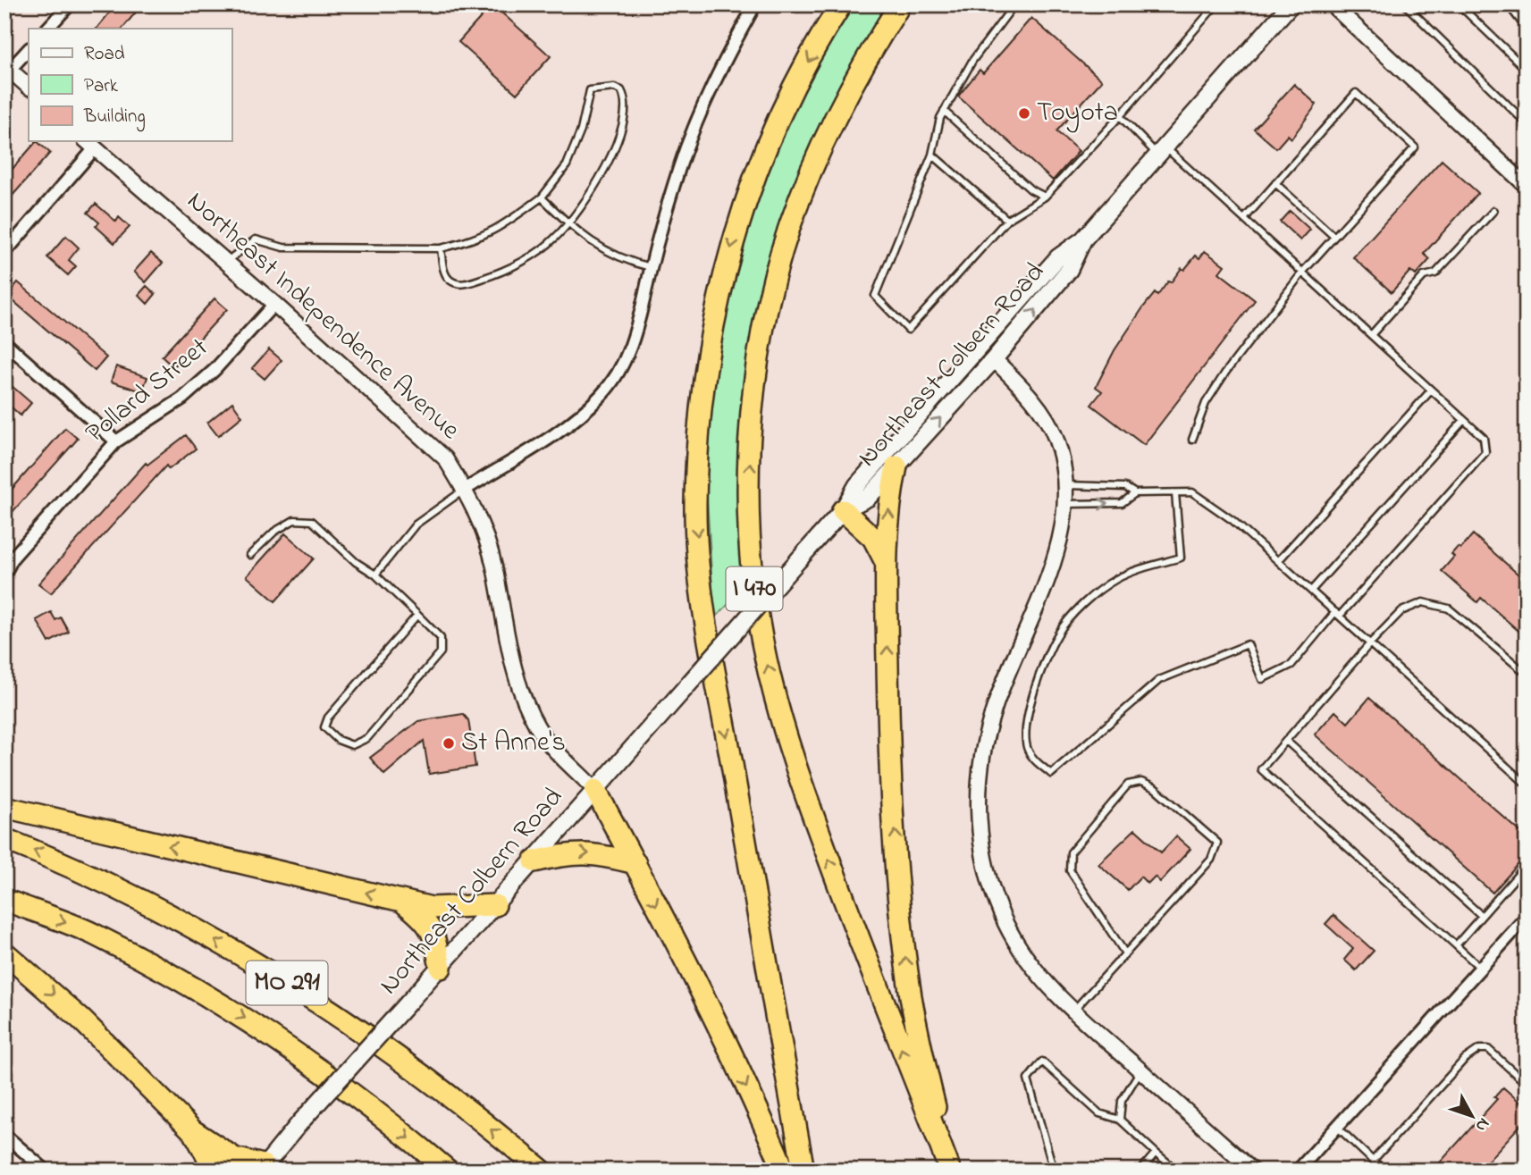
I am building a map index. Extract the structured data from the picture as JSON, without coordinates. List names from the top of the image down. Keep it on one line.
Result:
{"streets":{"highway":["I 470","MO 291"],"main road":["Northeast Colbern Road"],"street":["Northeast Independence Avenue","Pollard Street"]},"crossings":[["Northeast Independence Avenue","Northeast Colbern Road"],["Northeast Independence Avenue","Pollard Street"]],"places":["Toyota","St Anne's"],"legend":["Road","Park","Building"],"north":"bottom right"}
